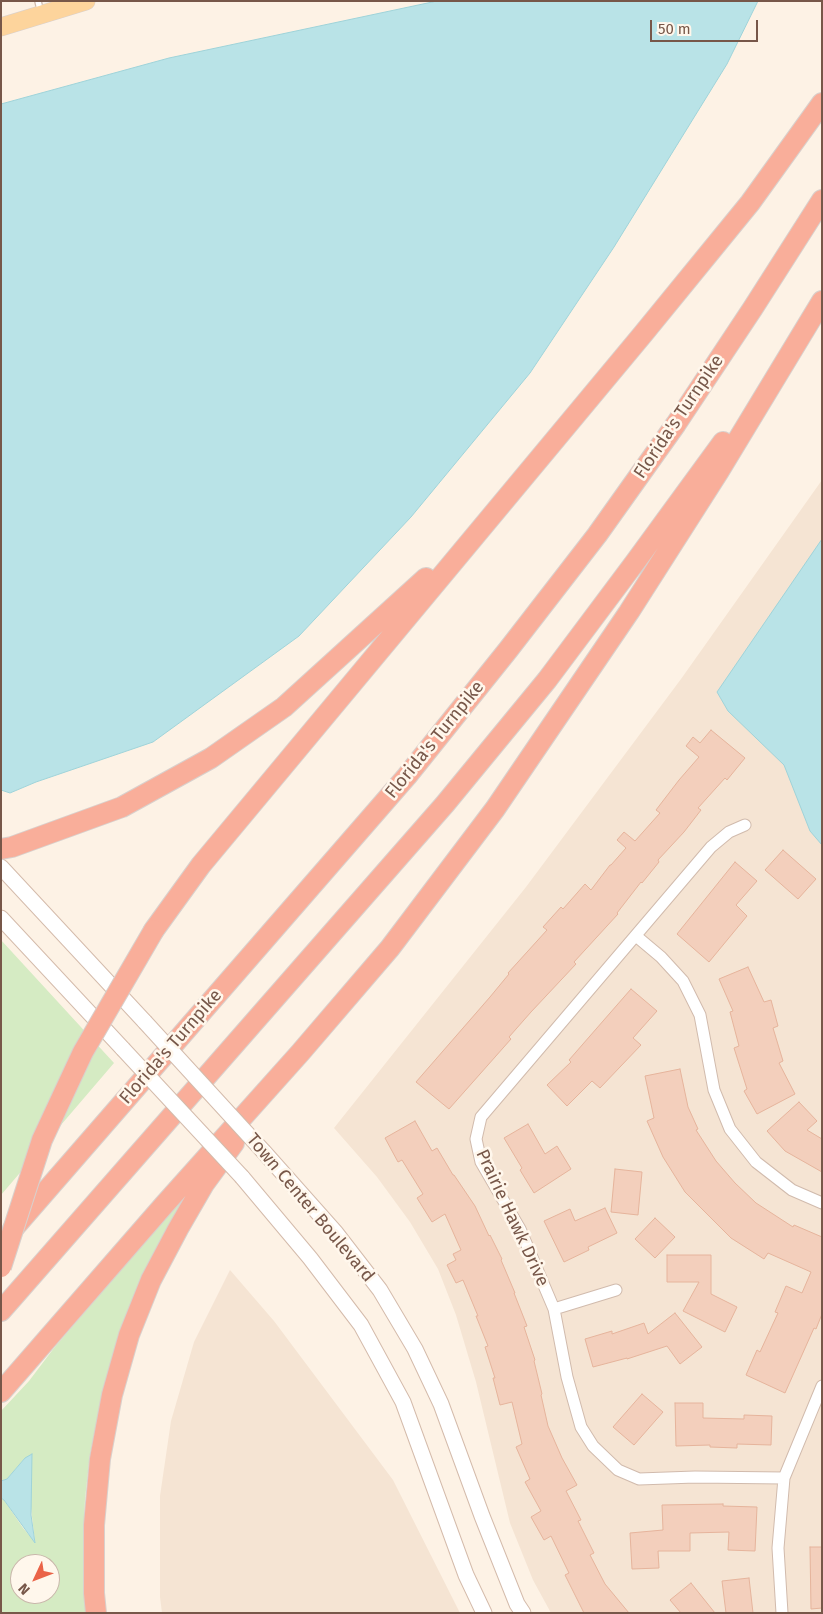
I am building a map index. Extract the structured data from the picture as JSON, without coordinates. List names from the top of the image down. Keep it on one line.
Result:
{"streets":{"highway":["Florida's Turnpike"],"main road":["Town Center Boulevard"],"street":["Prairie Hawk Drive"]},"scale_bar":"50 m","north":"bottom left"}
